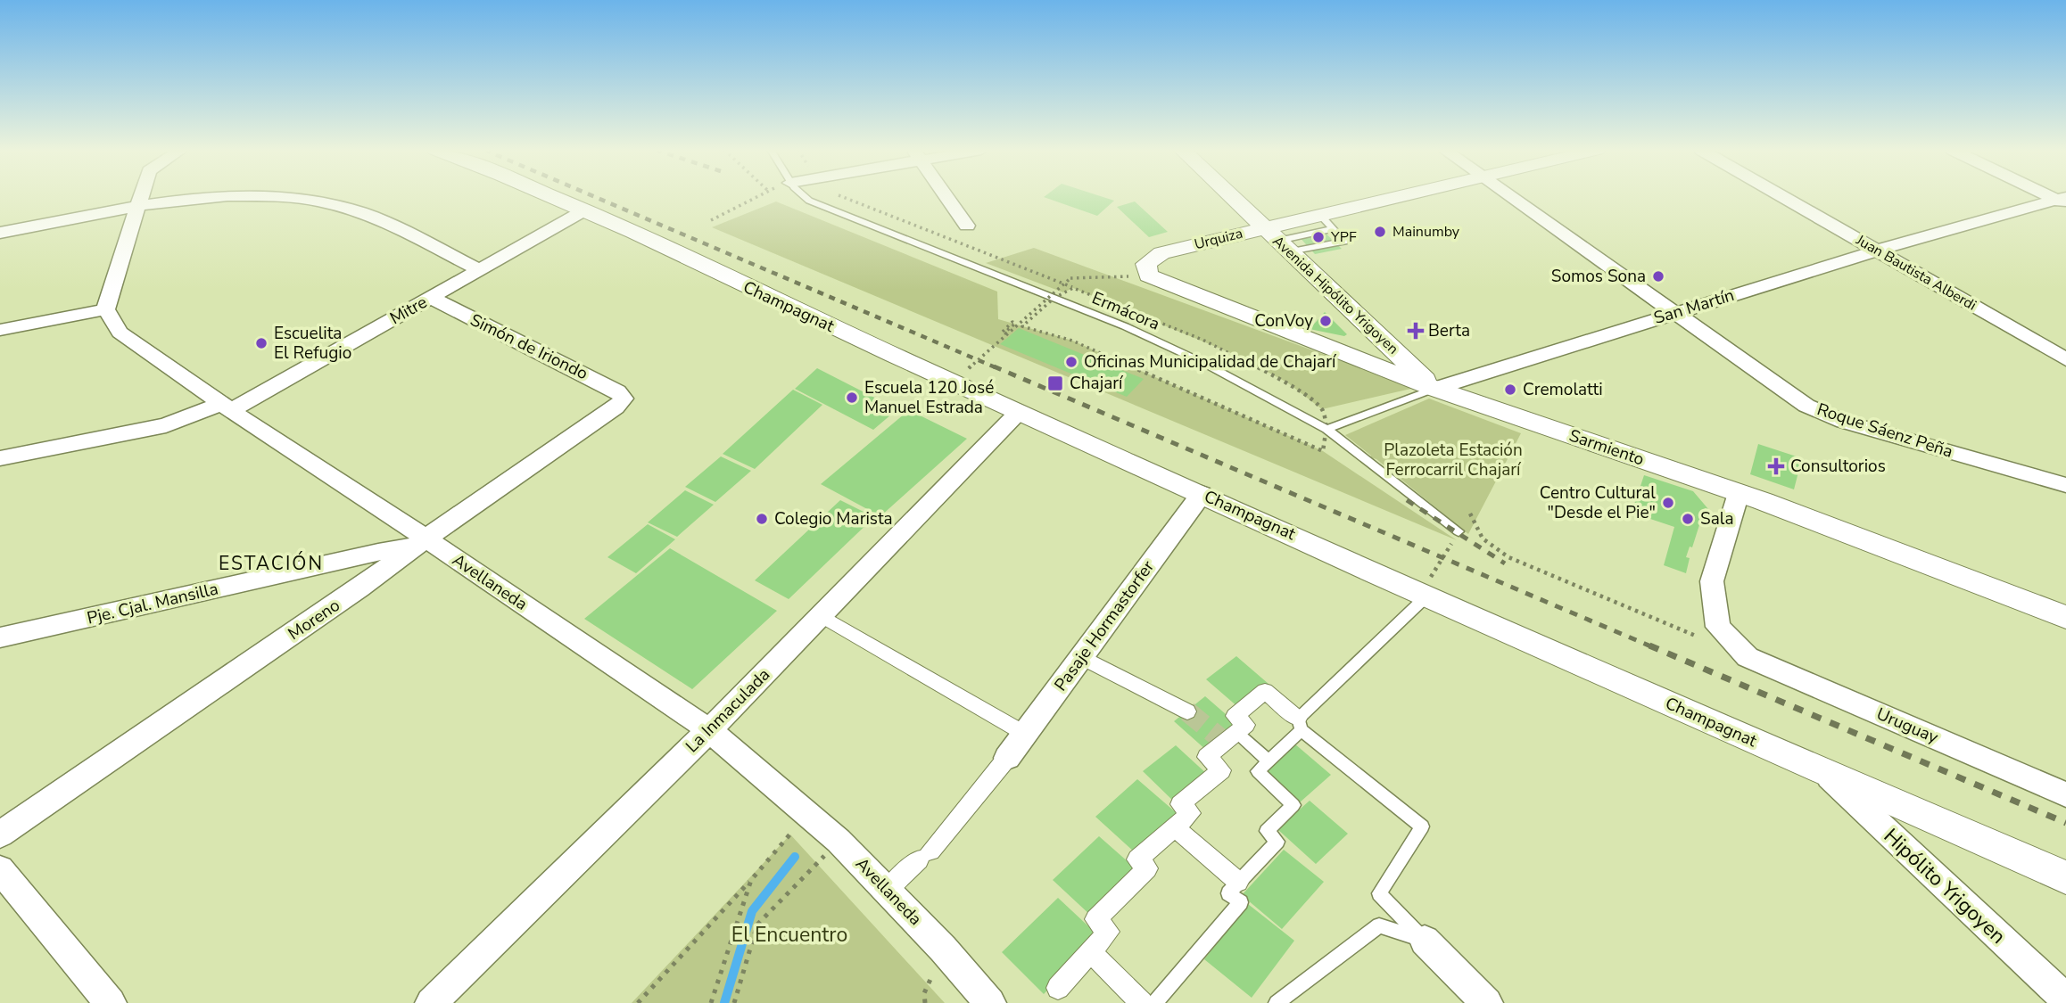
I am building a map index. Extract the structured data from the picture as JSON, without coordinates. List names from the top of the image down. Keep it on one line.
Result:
{"streets":{"street":["Urquiza","Juan Bautista Alberdi","Avenida Hipólito Yrigoyen","Champagnat","San Martín","Mitre","Simón de Iriondo","Roque Sáenz Peña","Sarmiento","Avellaneda","Pje. Cjal. Mansilla","Moreno","Pasaje Hormastorfer","La Inmaculada","Uruguay","Hipólito Yrigoyen"],"lane":["Ermácora"]},"crossings":[["Urquiza","Avenida Hipólito Yrigoyen"],["Urquiza","Sarmiento"],["Juan Bautista Alberdi","San Martín"],["Avenida Hipólito Yrigoyen","San Martín"],["Avenida Hipólito Yrigoyen","Sarmiento"],["Champagnat","Mitre"],["Champagnat","Pasaje Hormastorfer"],["Champagnat","La Inmaculada"],["Champagnat","Hipólito Yrigoyen"],["San Martín","Ermácora"],["San Martín","Roque Sáenz Peña"],["San Martín","Sarmiento"],["Mitre","Simón de Iriondo"],["Mitre","Avellaneda"],["Simón de Iriondo","Moreno"],["Sarmiento","Uruguay"],["Avellaneda","Pje. Cjal. Mansilla"],["Avellaneda","Moreno"],["Avellaneda","La Inmaculada"],["Pje. Cjal. Mansilla","Moreno"]],"districts":["ESTACIÓN"],"parks":["Plazoleta Estación Ferrocarril Chajarí","El Encuentro"],"places":{"other":["Mainumby","YPF","Somos Sona","ConVoy","Escuelita El Refugio","Oficinas Municipalidad de Chajarí","Cremolatti","Escuela 120 José Manuel Estrada","Centro Cultural \"Desde el Pie\"","Colegio Marista","Sala"],"health":["Berta","Consultorios"],"transit":["Chajarí"]}}
